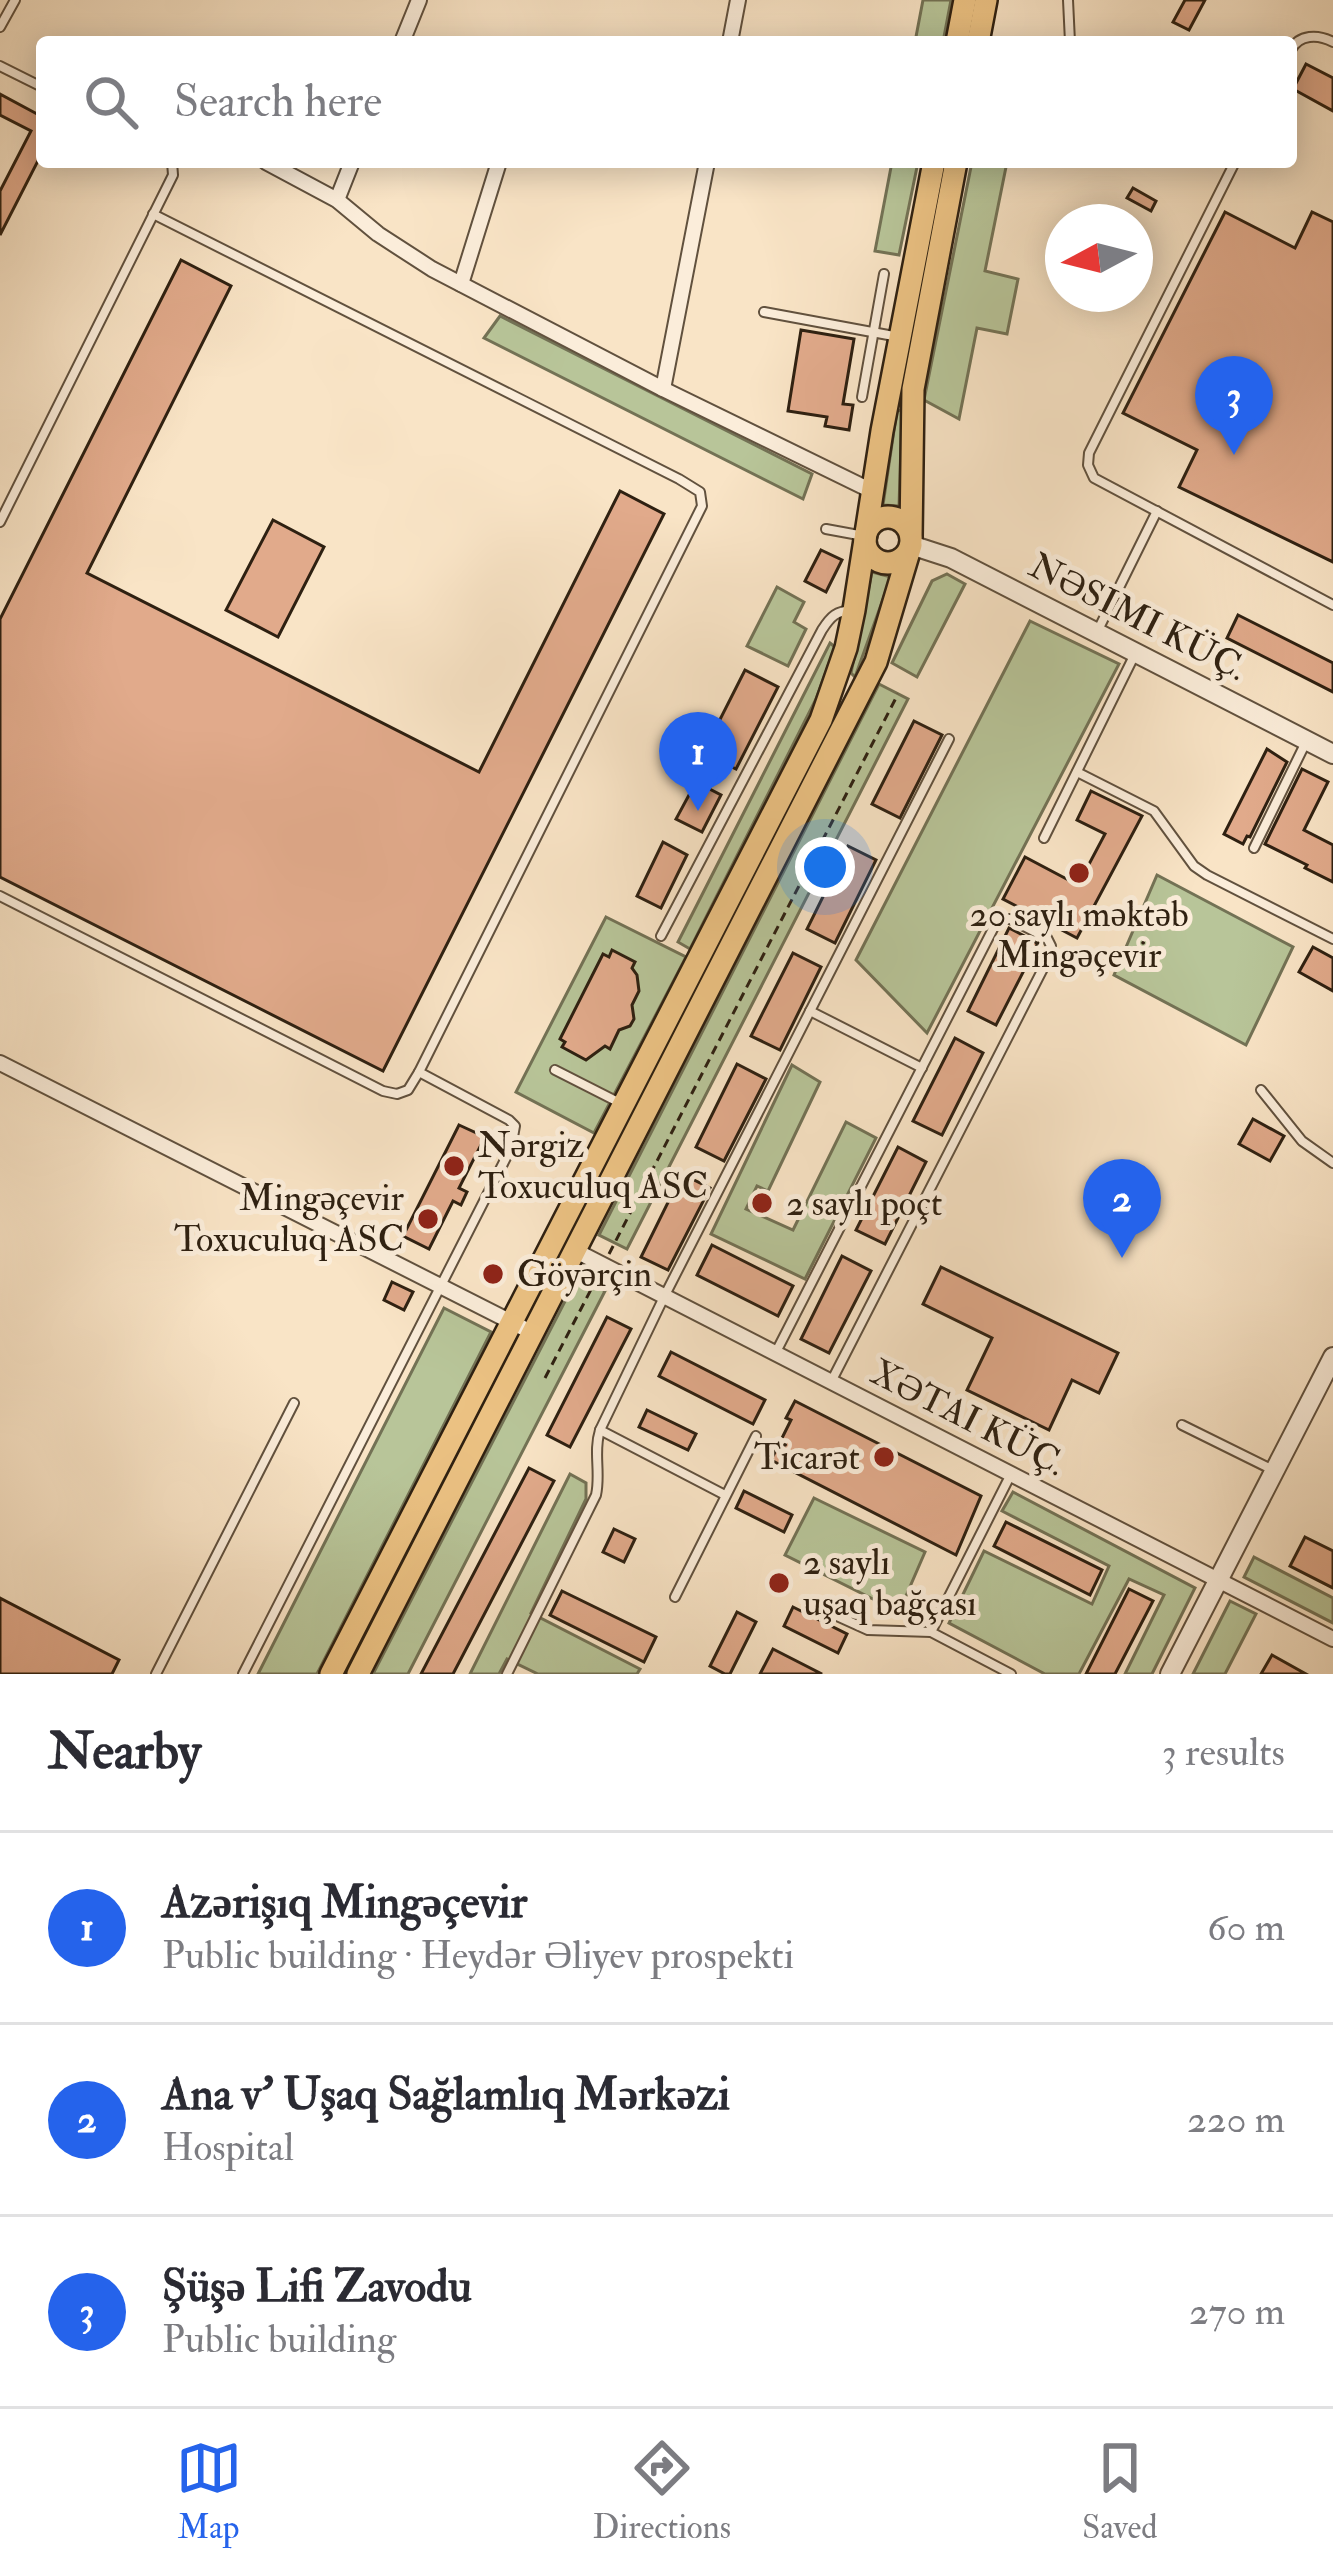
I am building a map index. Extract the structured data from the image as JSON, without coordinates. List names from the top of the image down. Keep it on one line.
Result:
{"streets":{"street":["NƏSIMI KÜÇ.","XƏTAI KÜÇ."]},"places":["20 saylı məktəb Mingəçevir","Nərgiz Toxuculuq ASC","2 saylı poçt","Mingəçevir Toxuculuq ASC","Göyərçin","Ticarət","2 saylı uşaq bağçası"],"north":"left","page":{"search":"Search here","pins":["3","1","2"],"heading":["Nearby","3 results"],"list":[{"mark":"1","name":"Azərişıq Mingəçevir","note":"Public building · Heydər Əliyev prospekti","value":"60 m"},{"mark":"2","name":"Ana v' Uşaq Sağlamlıq Mərkəzi","note":"Hospital","value":"220 m"},{"mark":"3","name":"Şüşə Lifi Zavodu","note":"Public building","value":"270 m"}],"nav":["Map","Directions","Saved"]}}
